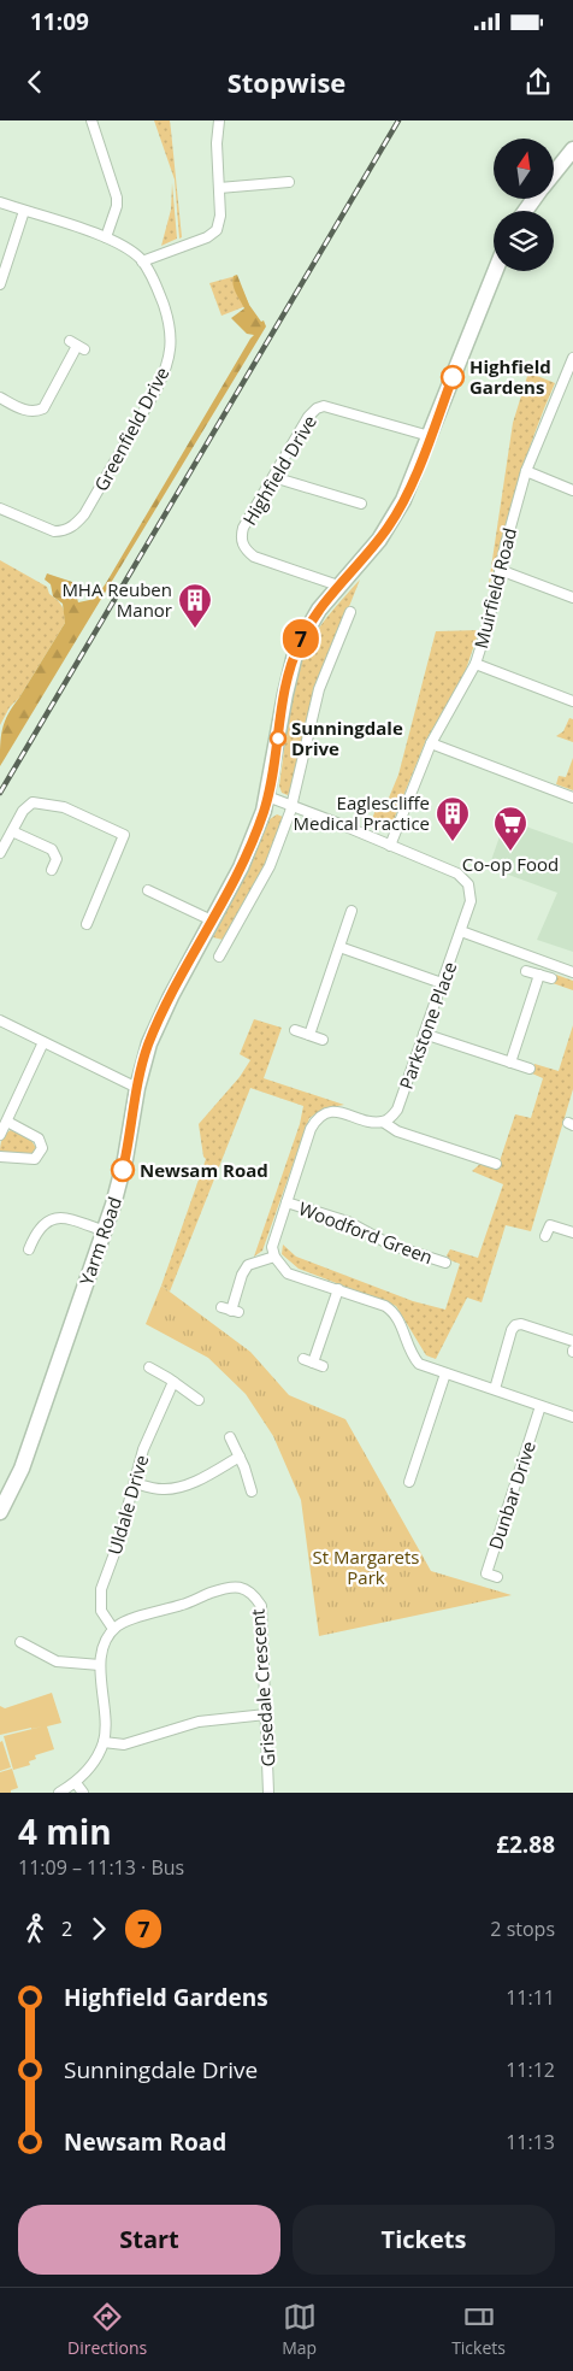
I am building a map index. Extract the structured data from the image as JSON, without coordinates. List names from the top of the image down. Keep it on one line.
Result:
{"streets":{"main road":["Yarm Road"],"street":["Greenfield Drive","Highfield Drive","Muirfield Road","Parkstone Place","Woodford Green","Dunbar Drive","Uldale Drive","Grisedale Crescent"]},"crossings":[["Highfield Drive","Yarm Road"],["Muirfield Road","Parkstone Place"],["Parkstone Place","Yarm Road"],["Uldale Drive","Grisedale Crescent"]],"parks":["St Margarets Park"],"places":{"other":["Highfield Gardens","Sunningdale Drive","Newsam Road"],"building":["MHA Reuben Manor","Eaglescliffe Medical Practice"],"supermarket":["Co-op Food"]},"lines":["bus line 7"],"north":"top","page":{"status":"11:09","header":"Stopwise","on_map":"7","heading":["4 min","11:09 – 11:13 · Bus","£2.88"],"legs":["2","7","2 stops"],"list":[{"name":"Highfield Gardens","value":"11:11"},{"name":"Sunningdale Drive","value":"11:12"},{"name":"Newsam Road","value":"11:13"}],"buttons":["Start","Tickets"],"tabs":["Directions","Map","Tickets"]}}
